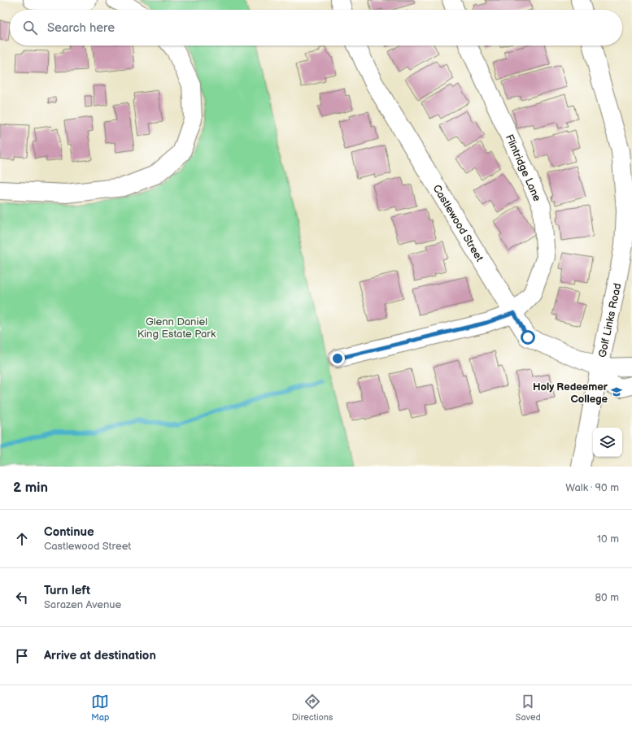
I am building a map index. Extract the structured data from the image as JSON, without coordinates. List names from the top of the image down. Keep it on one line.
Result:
{"streets":{"street":["Flintridge Lane","Castlewood Street","Golf Links Road"]},"crossings":[["Flintridge Lane","Castlewood Street"],["Castlewood Street","Golf Links Road"]],"parks":["Glenn Daniel King Estate Park"],"places":{"school or university":["Holy Redeemer College"]},"page":{"search":"Search here","heading":["2 min","Walk · 90 m"],"list":[["Continue","Castlewood Street","10 m"],["Turn left","Sarazen Avenue","80 m"],"Arrive at destination"],"nav":["Map","Directions","Saved"]}}
